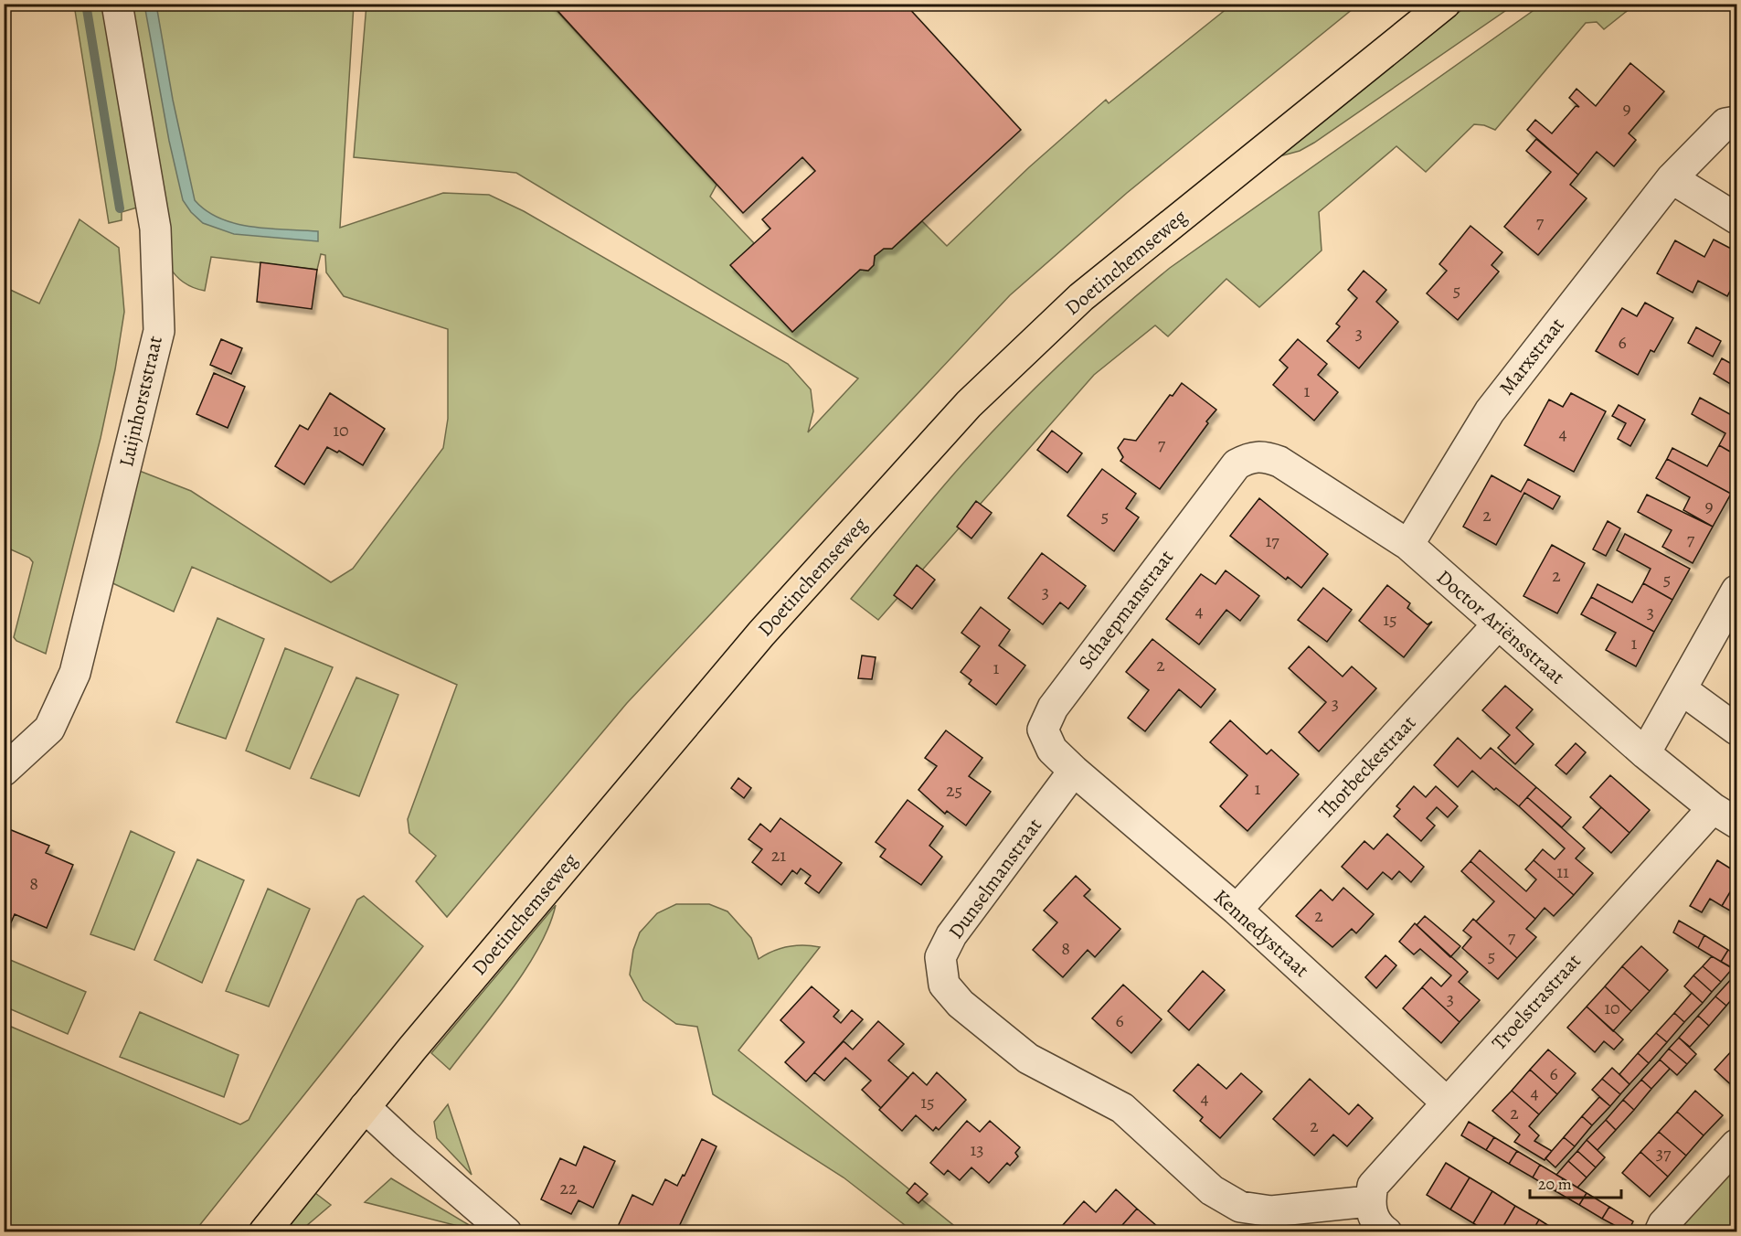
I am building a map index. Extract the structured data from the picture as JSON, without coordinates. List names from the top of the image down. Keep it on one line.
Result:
{"streets":{"main road":["Doetinchemseweg"],"street":["Marxstraat","Luijnhorststraat","Schaepmanstraat","Doctor Ariënsstraat","Thorbeckestraat","Dunselmanstraat","Kennedystraat","Troelstrastraat"]},"crossings":[["Marxstraat","Doctor Ariënsstraat"],["Schaepmanstraat","Doctor Ariënsstraat"],["Schaepmanstraat","Dunselmanstraat"],["Schaepmanstraat","Kennedystraat"],["Doctor Ariënsstraat","Thorbeckestraat"],["Doctor Ariënsstraat","Troelstrastraat"],["Thorbeckestraat","Kennedystraat"],["Dunselmanstraat","Kennedystraat"],["Dunselmanstraat","Troelstrastraat"],["Kennedystraat","Troelstrastraat"]],"house_numbers":["9","7","5","3","6","1","10","4","7","9","2","5","7","17","2","5","3","4","3","15","1","2","1","3","1","25","21","11","8","2","7","8","5","3","10","6","6","4","4","15","2","2","13","37","22"],"scale_bar":"20 m"}
